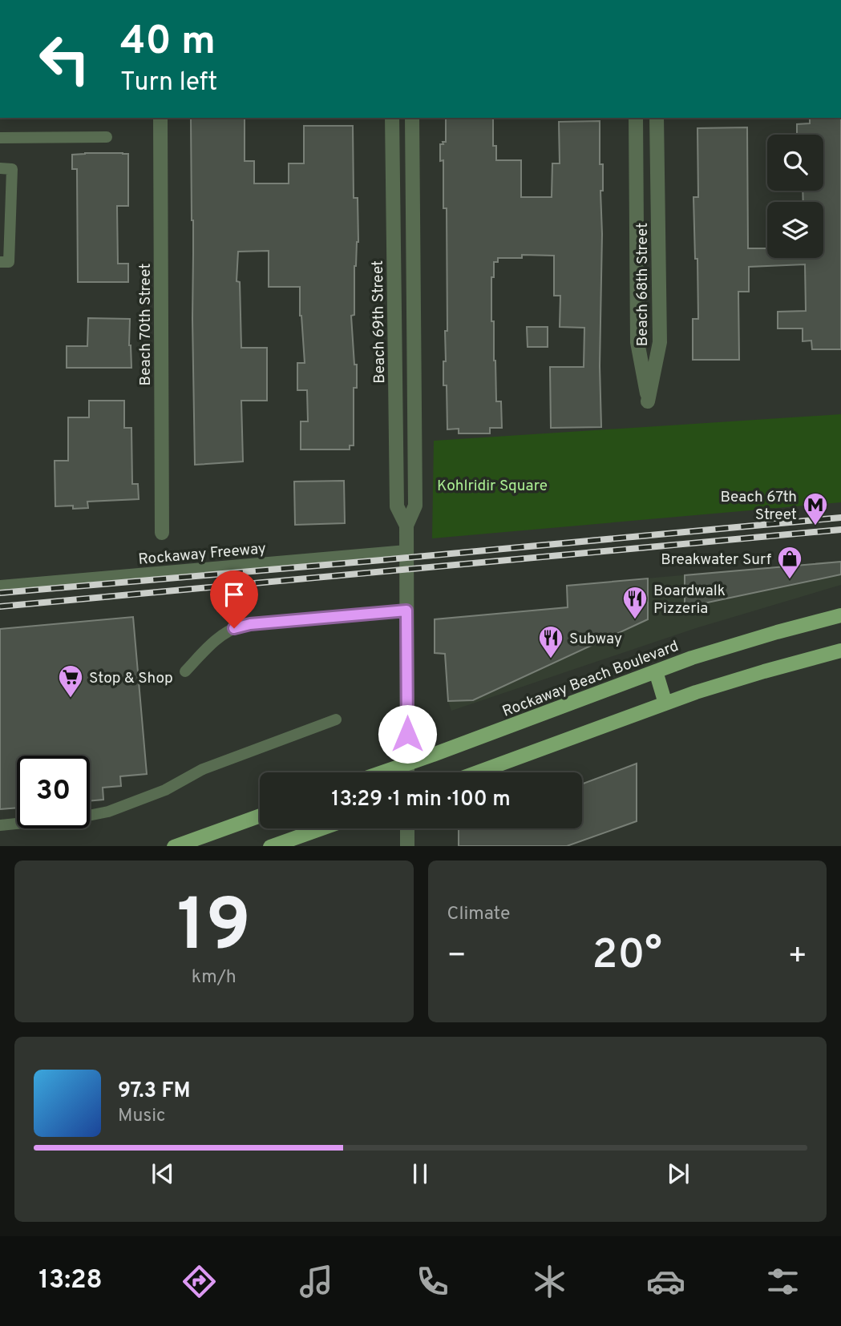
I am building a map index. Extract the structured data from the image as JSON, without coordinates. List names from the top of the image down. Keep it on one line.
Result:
{"streets":{"main road":["Rockaway Beach Boulevard"],"street":["Beach 68th Street","Beach 69th Street","Beach 70th Street","Rockaway Freeway"]},"crossings":[["Beach 69th Street","Rockaway Freeway"],["Beach 69th Street","Rockaway Beach Boulevard"]],"parks":["Kohlridir Square"],"places":{"metro station":["Beach 67th Street"],"shop":["Breakwater Surf"],"restaurant":["Boardwalk Pizzeria","Subway"],"supermarket":["Stop & Shop"]},"page":{"turn":["40 m","Turn left"],"limit":"30","trip":"13:29 · 1 min · 100 m","tile":[["19","km/h"],"Climate"],"heat":["−","20°","+"],"song":["97.3 FM","Music"],"tabs":"13:28"}}
